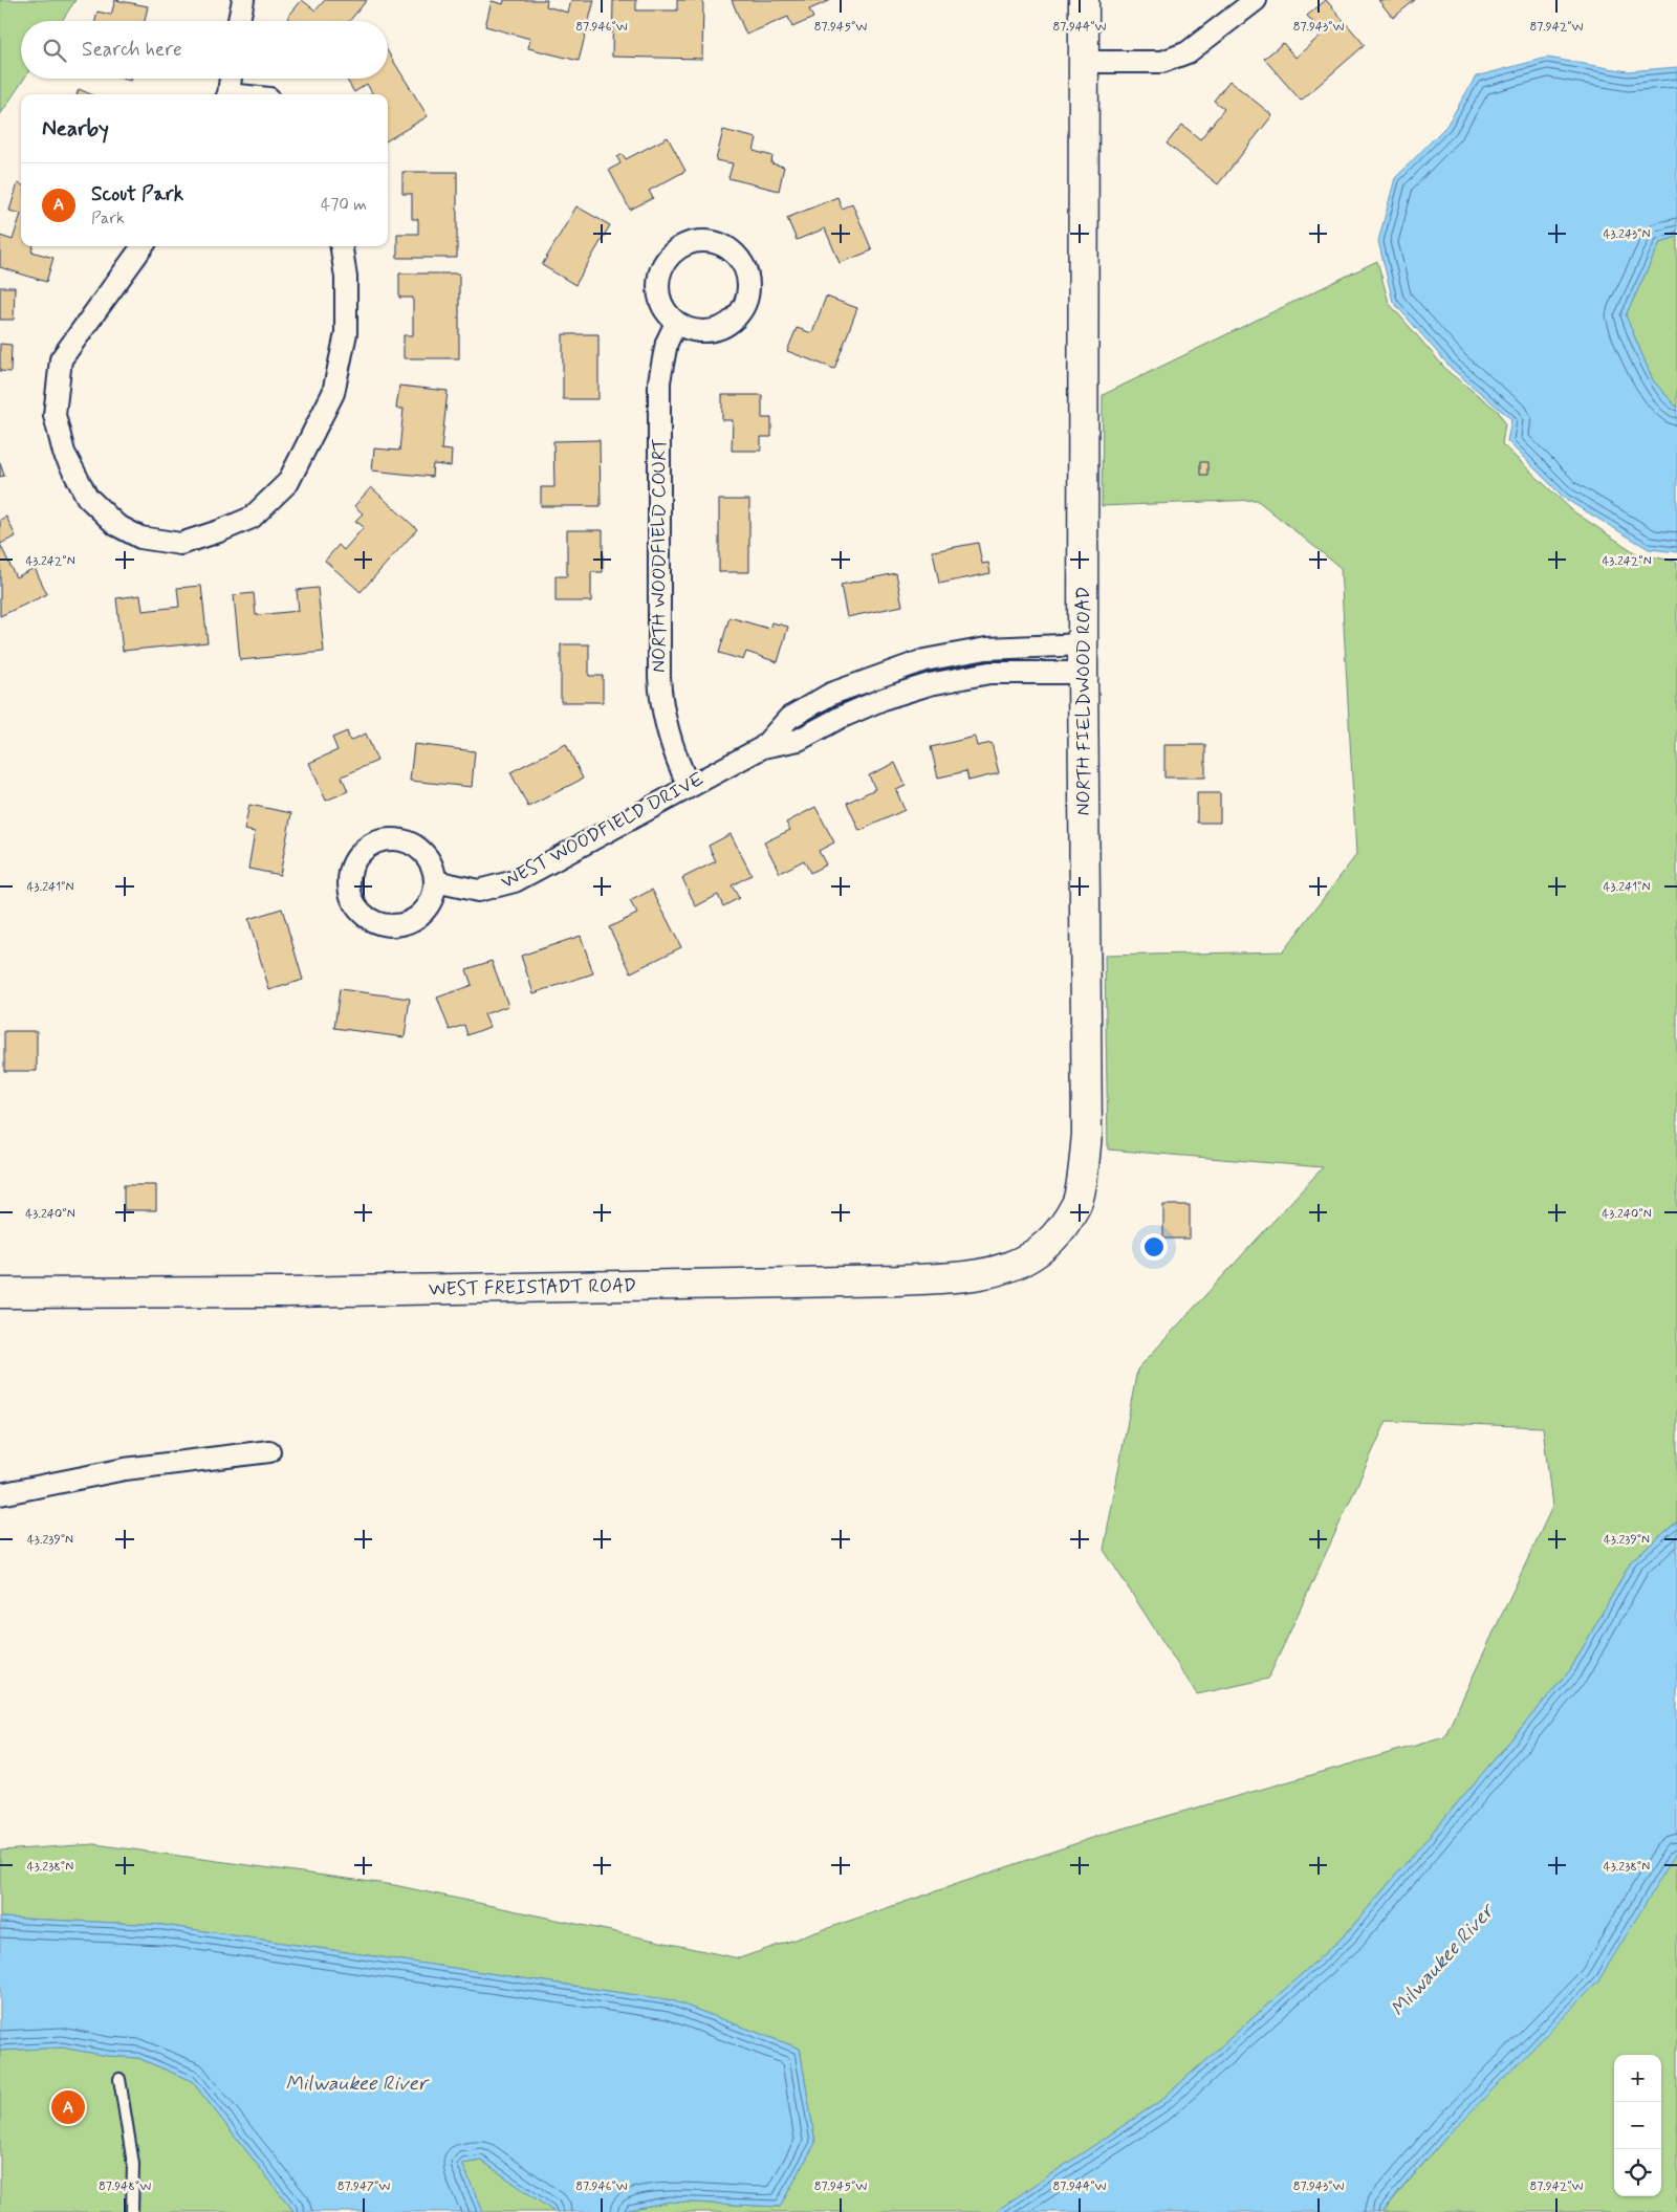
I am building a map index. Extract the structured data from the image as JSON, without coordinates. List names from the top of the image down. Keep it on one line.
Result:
{"streets":{"street":["NORTH WOODFIELD COURT","NORTH FIELDWOOD ROAD","WEST WOODFIELD DRIVE","WEST FREISTADT ROAD"]},"crossings":[["NORTH WOODFIELD COURT","WEST WOODFIELD DRIVE"],["NORTH FIELDWOOD ROAD","WEST WOODFIELD DRIVE"],["NORTH FIELDWOOD ROAD","WEST FREISTADT ROAD"]],"water":["Milwaukee River"],"page":{"search":"Search here","heading":"Nearby","list":[{"mark":"A","name":"Scout Park","note":"Park","value":"470 m"}],"map_buttons":["+","−"],"pins":"A"},"coordinates":["87.946°W","87.945°W","87.944°W","87.943°W","87.942°W","43.243°N","43.242°N","43.241°N","43.240°N","43.239°N","43.238°N","87.948°W","87.947°W"]}
